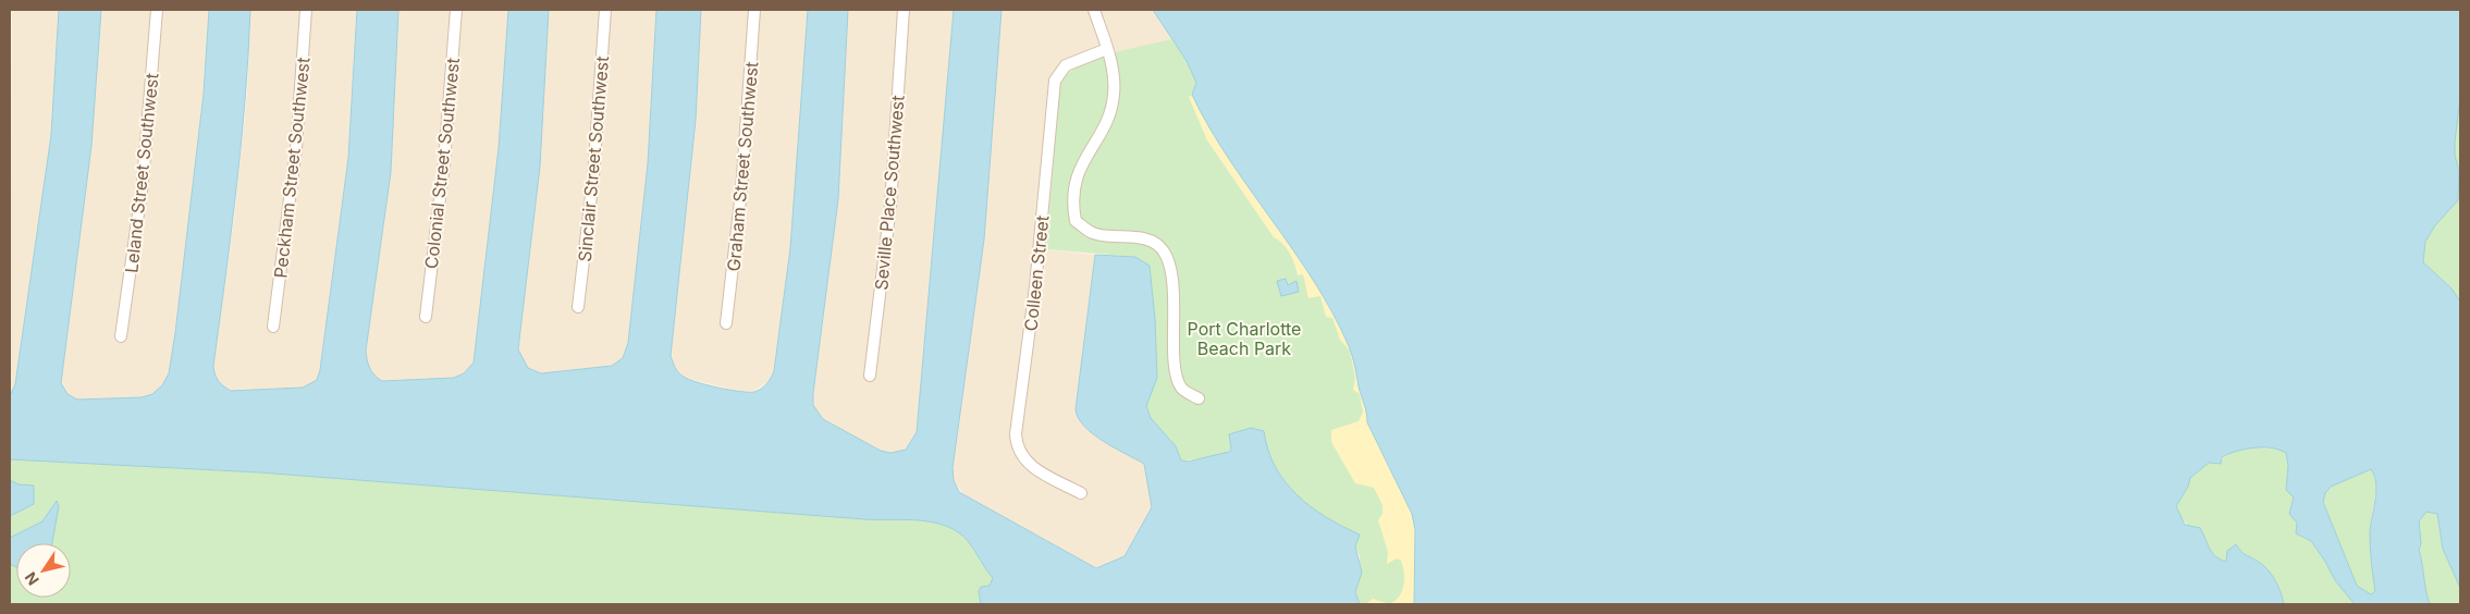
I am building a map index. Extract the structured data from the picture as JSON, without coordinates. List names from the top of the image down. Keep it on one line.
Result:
{"streets":{"street":["Sinclair Street Southwest","Colonial Street Southwest","Graham Street Southwest","Peckham Street Southwest","Leland Street Southwest","Seville Place Southwest","Colleen Street"]},"parks":["Port Charlotte Beach Park"],"north":"bottom left"}
